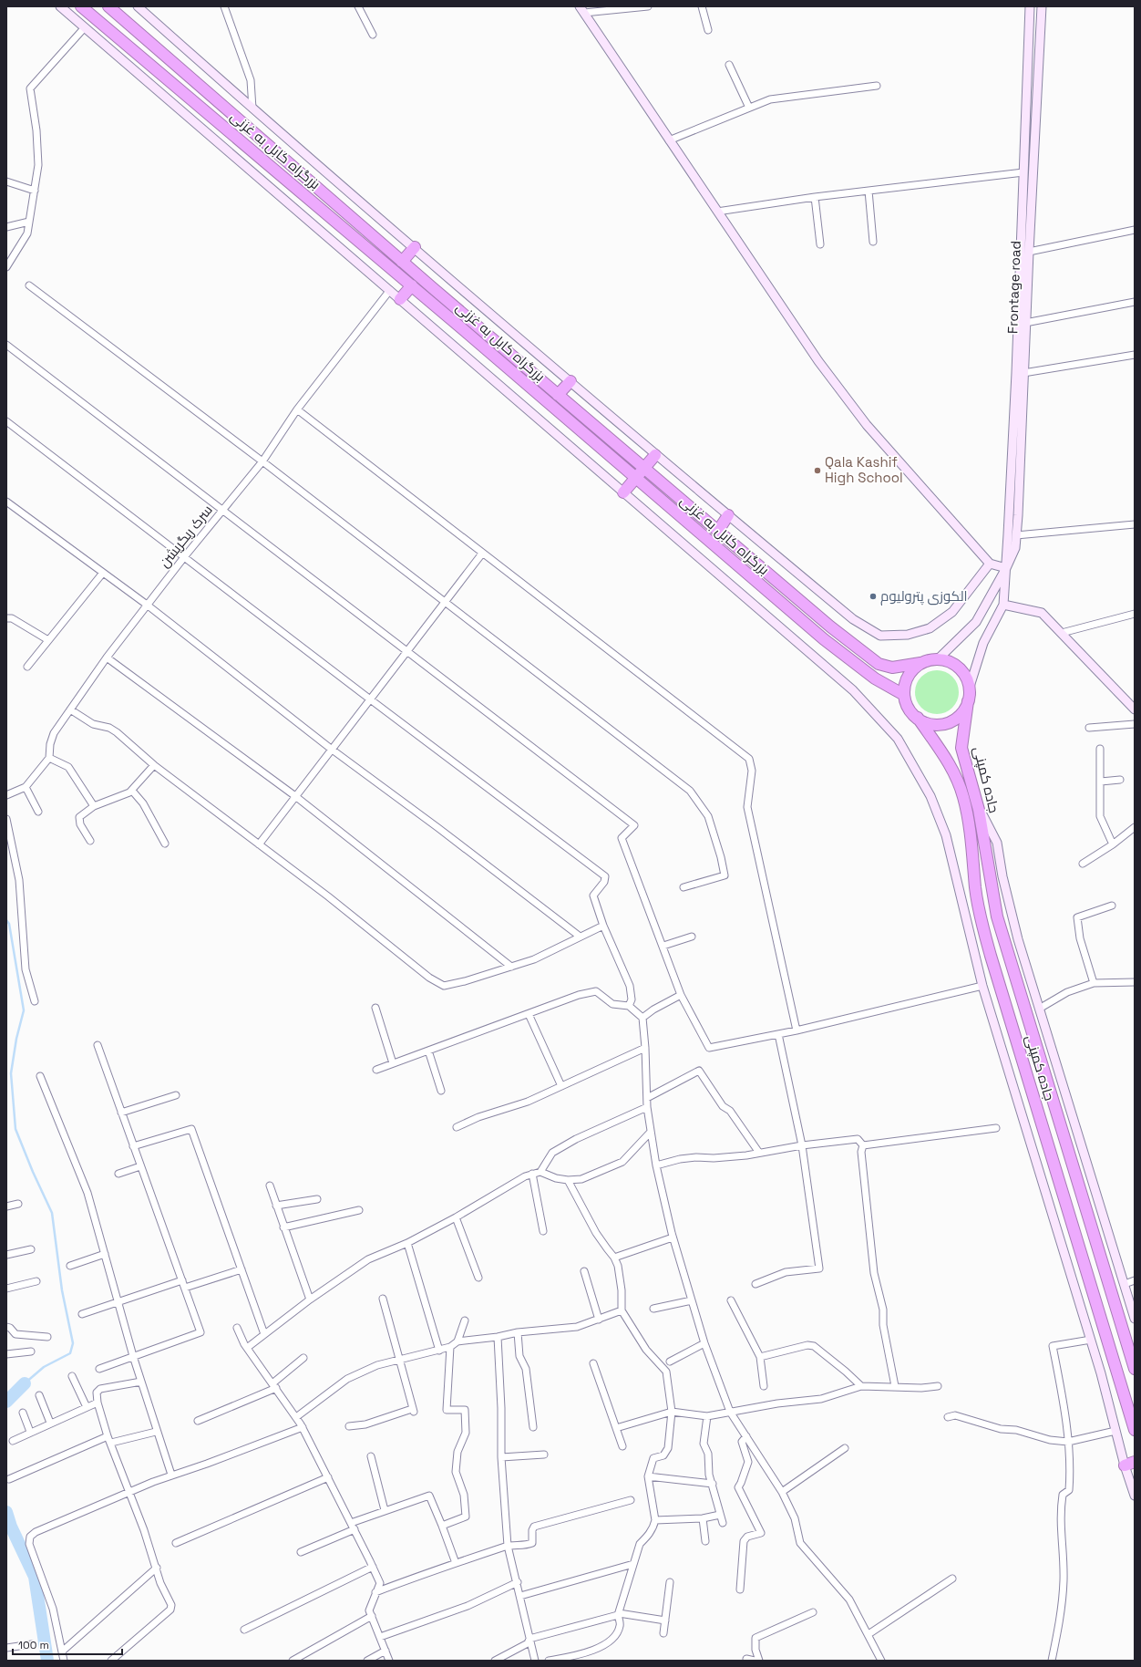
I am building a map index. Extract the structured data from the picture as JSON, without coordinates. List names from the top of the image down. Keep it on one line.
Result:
{"streets":{"highway":["بزرگراه کابل به غزنی","جاده کمپنی"],"street":["Frontage road","سرک ریگریشن"]},"crossings":[["بزرگراه کابل به غزنی","Frontage road"],["بزرگراه کابل به غزنی","جاده کمپنی"],["Frontage road","جاده کمپنی"]],"places":["Qala Kashif High School","الکوزی پترولیوم"],"scale_bar":"100 m"}
